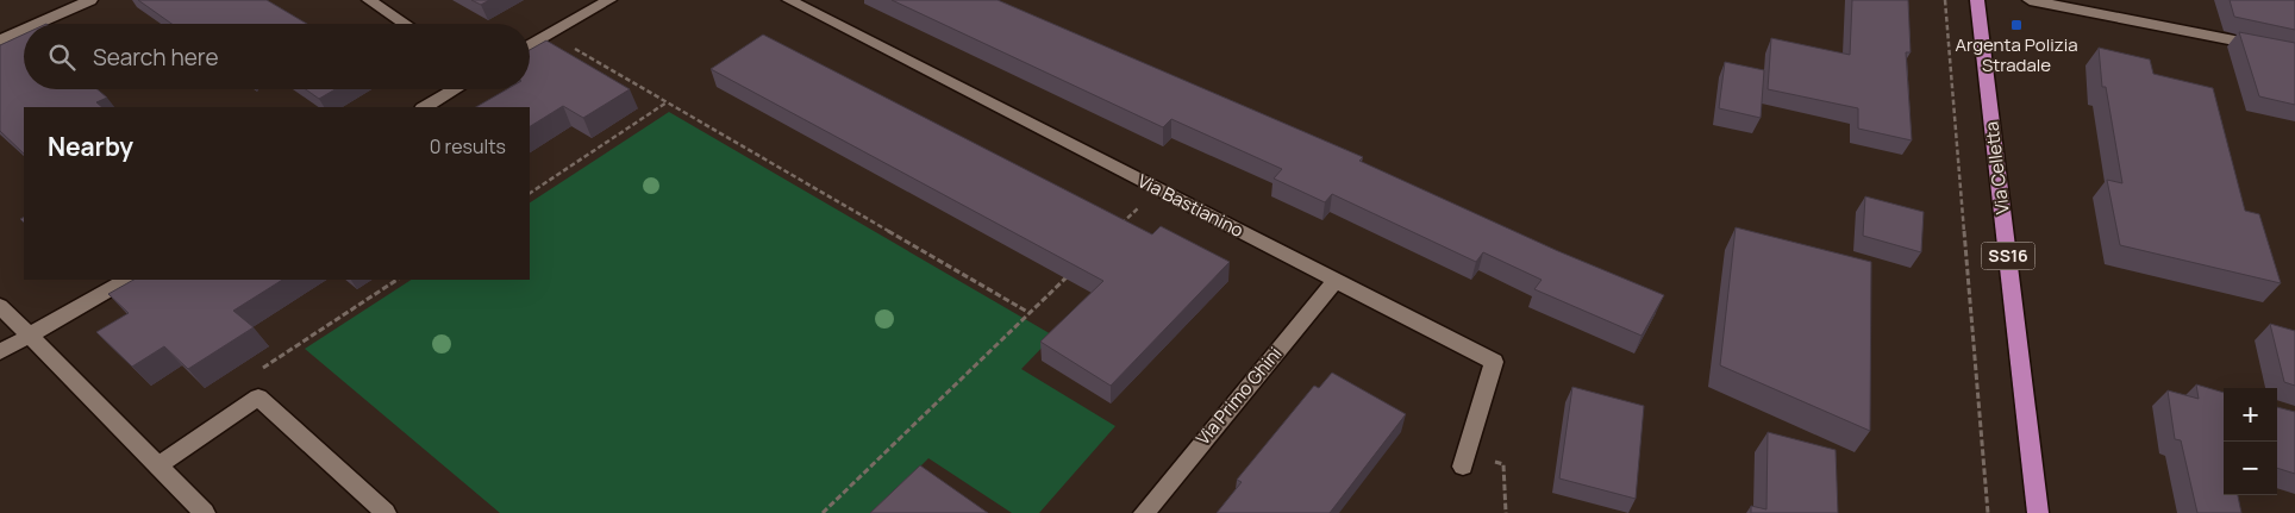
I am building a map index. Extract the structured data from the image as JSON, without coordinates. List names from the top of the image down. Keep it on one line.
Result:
{"streets":{"main road":["Via Celletta","SS16"],"street":["Via Bastianino","Via Primo Ghini"]},"crossings":[["Via Bastianino","Via Primo Ghini"]],"places":{"transit":["Argenta Polizia Stradale"]},"page":{"search":"Search here","heading":["Nearby","0 results"],"map_buttons":["+","−"]}}
